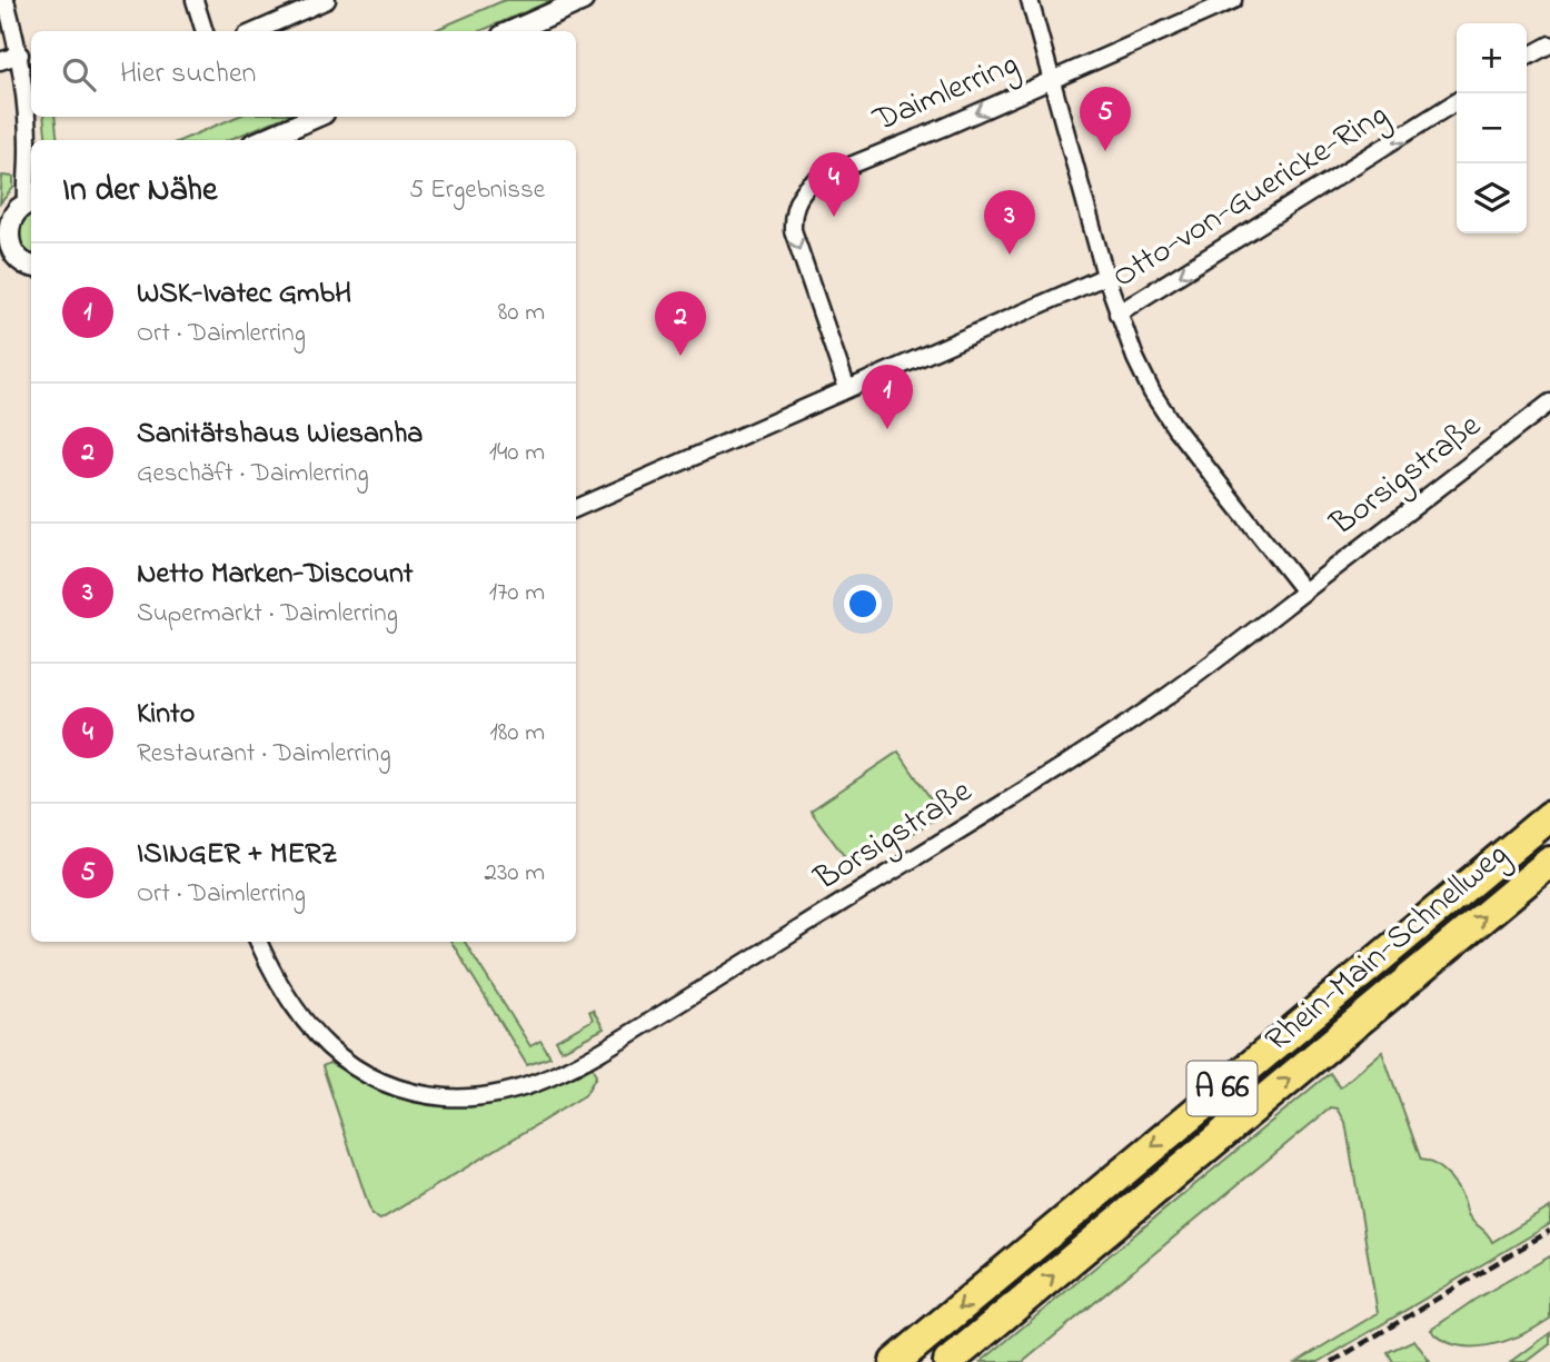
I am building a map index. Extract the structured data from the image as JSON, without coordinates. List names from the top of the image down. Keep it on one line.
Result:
{"streets":{"highway":["Rhein-Main-Schnellweg","A 66"],"street":["Daimlerring","Otto-von-Guericke-Ring","Borsigstraße"]},"crossings":[["Daimlerring","Otto-von-Guericke-Ring"],["Otto-von-Guericke-Ring","Borsigstraße"]],"one_way":["Otto-von-Guericke-Ring"],"page":{"map_buttons":["+","−"],"search":"Hier suchen","pins":["5","4","3","2","1"],"heading":["In der Nähe","5 Ergebnisse"],"list":[{"mark":"1","name":"WSK-Ivatec GmbH","note":"Ort · Daimlerring","value":"80 m"},{"mark":"2","name":"Sanitätshaus Wiesanha","note":"Geschäft · Daimlerring","value":"140 m"},{"mark":"3","name":"Netto Marken-Discount","note":"Supermarkt · Daimlerring","value":"170 m"},{"mark":"4","name":"Kinto","note":"Restaurant · Daimlerring","value":"180 m"},{"mark":"5","name":"ISINGER + MERZ","note":"Ort · Daimlerring","value":"230 m"}]}}
